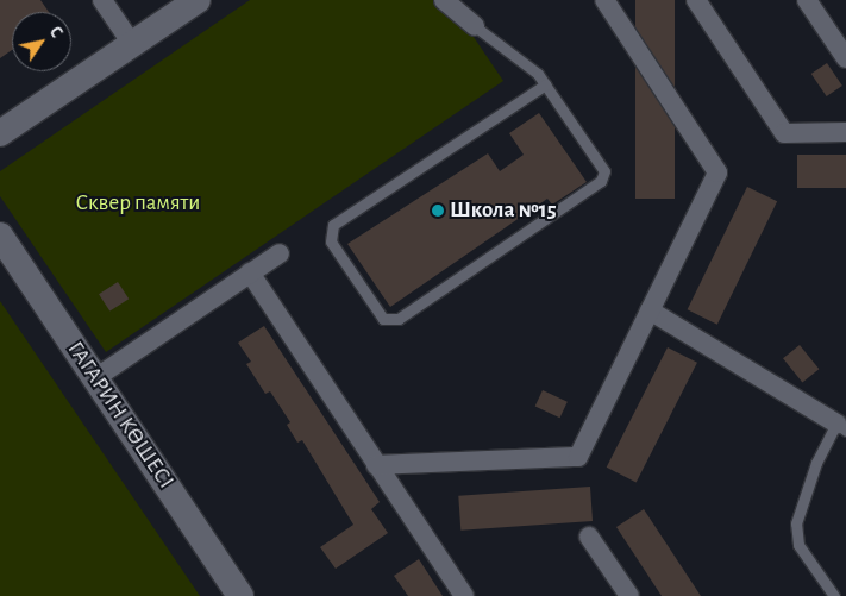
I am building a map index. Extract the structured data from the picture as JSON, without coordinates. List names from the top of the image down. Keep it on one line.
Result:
{"streets":{"main road":["ГАГАРИН КӨШЕСІ"]},"parks":["Сквер памяти"],"places":["Школа №15"],"north":"top right"}
